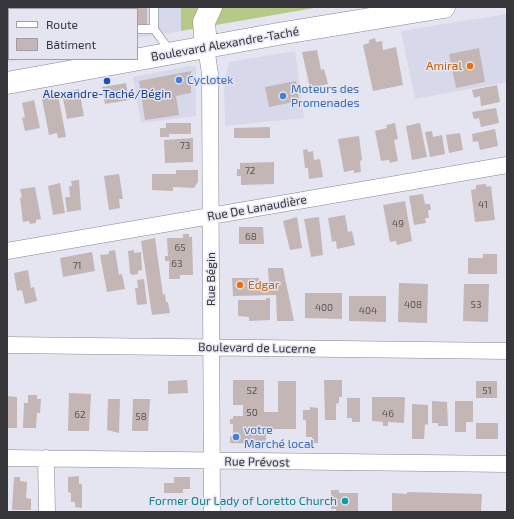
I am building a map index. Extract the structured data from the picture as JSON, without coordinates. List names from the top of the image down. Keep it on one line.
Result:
{"streets":{"main road":["Boulevard Alexandre-Taché"],"street":["Rue De Lanaudière","Rue Bégin","Boulevard de Lucerne","Rue Prévost"]},"crossings":[["Boulevard Alexandre-Taché","Rue Bégin"],["Rue De Lanaudière","Rue Bégin"],["Rue Bégin","Boulevard de Lucerne"],["Rue Bégin","Rue Prévost"]],"places":["Amiral","Cyclotek","Alexandre-Taché/Bégin","Moteurs des Promenades","Edgar","votre Marché local","Former Our Lady of Loretto Church"],"house_numbers":["73","72","41","49","68","65","63","71","408","53","400","404","52","51","50","46","62","58"],"legend":["Route","Bâtiment"]}
